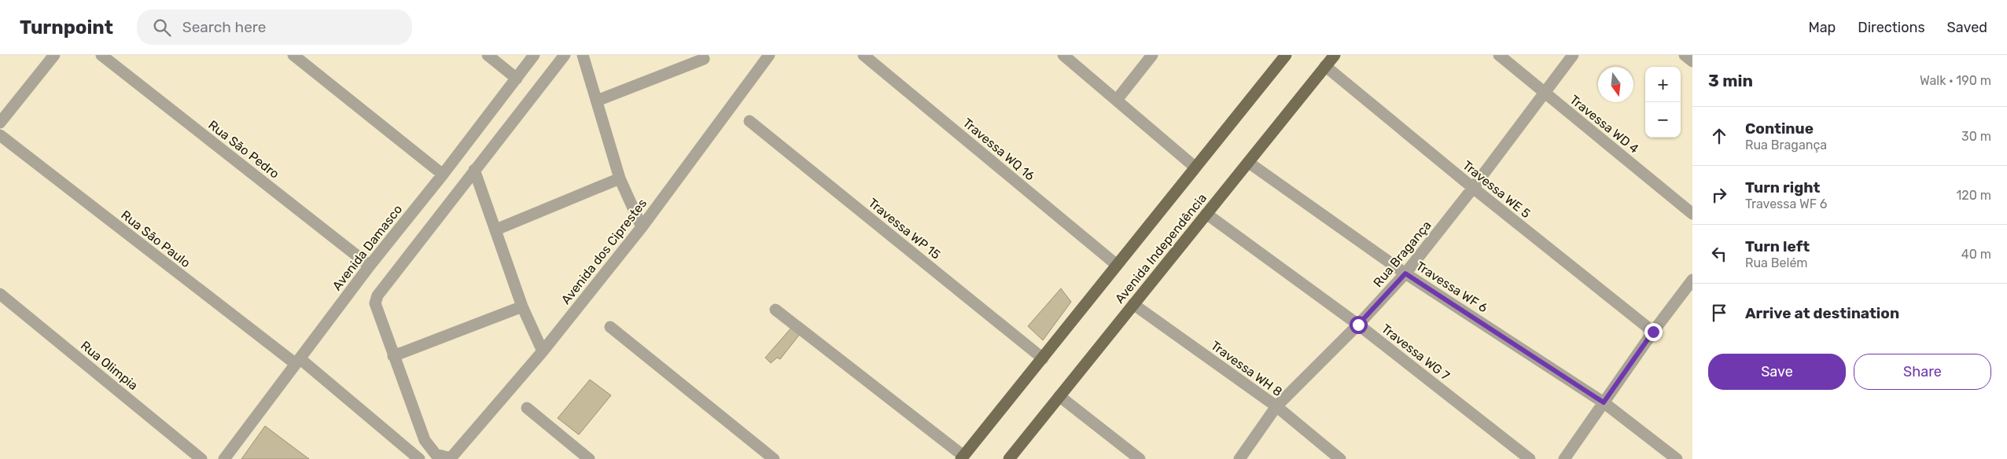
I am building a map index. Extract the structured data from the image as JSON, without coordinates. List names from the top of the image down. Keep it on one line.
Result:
{"streets":{"main road":["Avenida Independência"],"street":["Travessa WD 4","Rua São Pedro","Travessa WQ 16","Travessa WE 5","Travessa WP 15","Rua São Paulo","Avenida Damasco","Avenida dos Ciprestes","Rua Bragança","Travessa WF 6","Travessa WG 7","Rua Olimpia","Travessa WH 8"]},"crossings":[["Travessa WD 4","Rua Bragança"],["Rua São Pedro","Avenida Damasco"],["Travessa WQ 16","Avenida Independência"],["Travessa WE 5","Avenida Independência"],["Travessa WE 5","Rua Bragança"],["Travessa WP 15","Avenida Independência"],["Rua São Paulo","Avenida Damasco"],["Avenida Independência","Travessa WF 6"],["Avenida Independência","Travessa WG 7"],["Avenida Independência","Travessa WH 8"],["Rua Bragança","Travessa WF 6"],["Rua Bragança","Travessa WG 7"],["Rua Bragança","Travessa WH 8"]],"north":"bottom","page":{"header":"Turnpoint","search":"Search here","nav":["Map","Directions","Saved"],"heading":["3 min","Walk · 190 m"],"map_buttons":["+","−"],"list":[["Continue","Rua Bragança","30 m"],["Turn right","Travessa WF 6","120 m"],["Turn left","Rua Belém","40 m"],"Arrive at destination"],"buttons":["Save","Share"]}}
